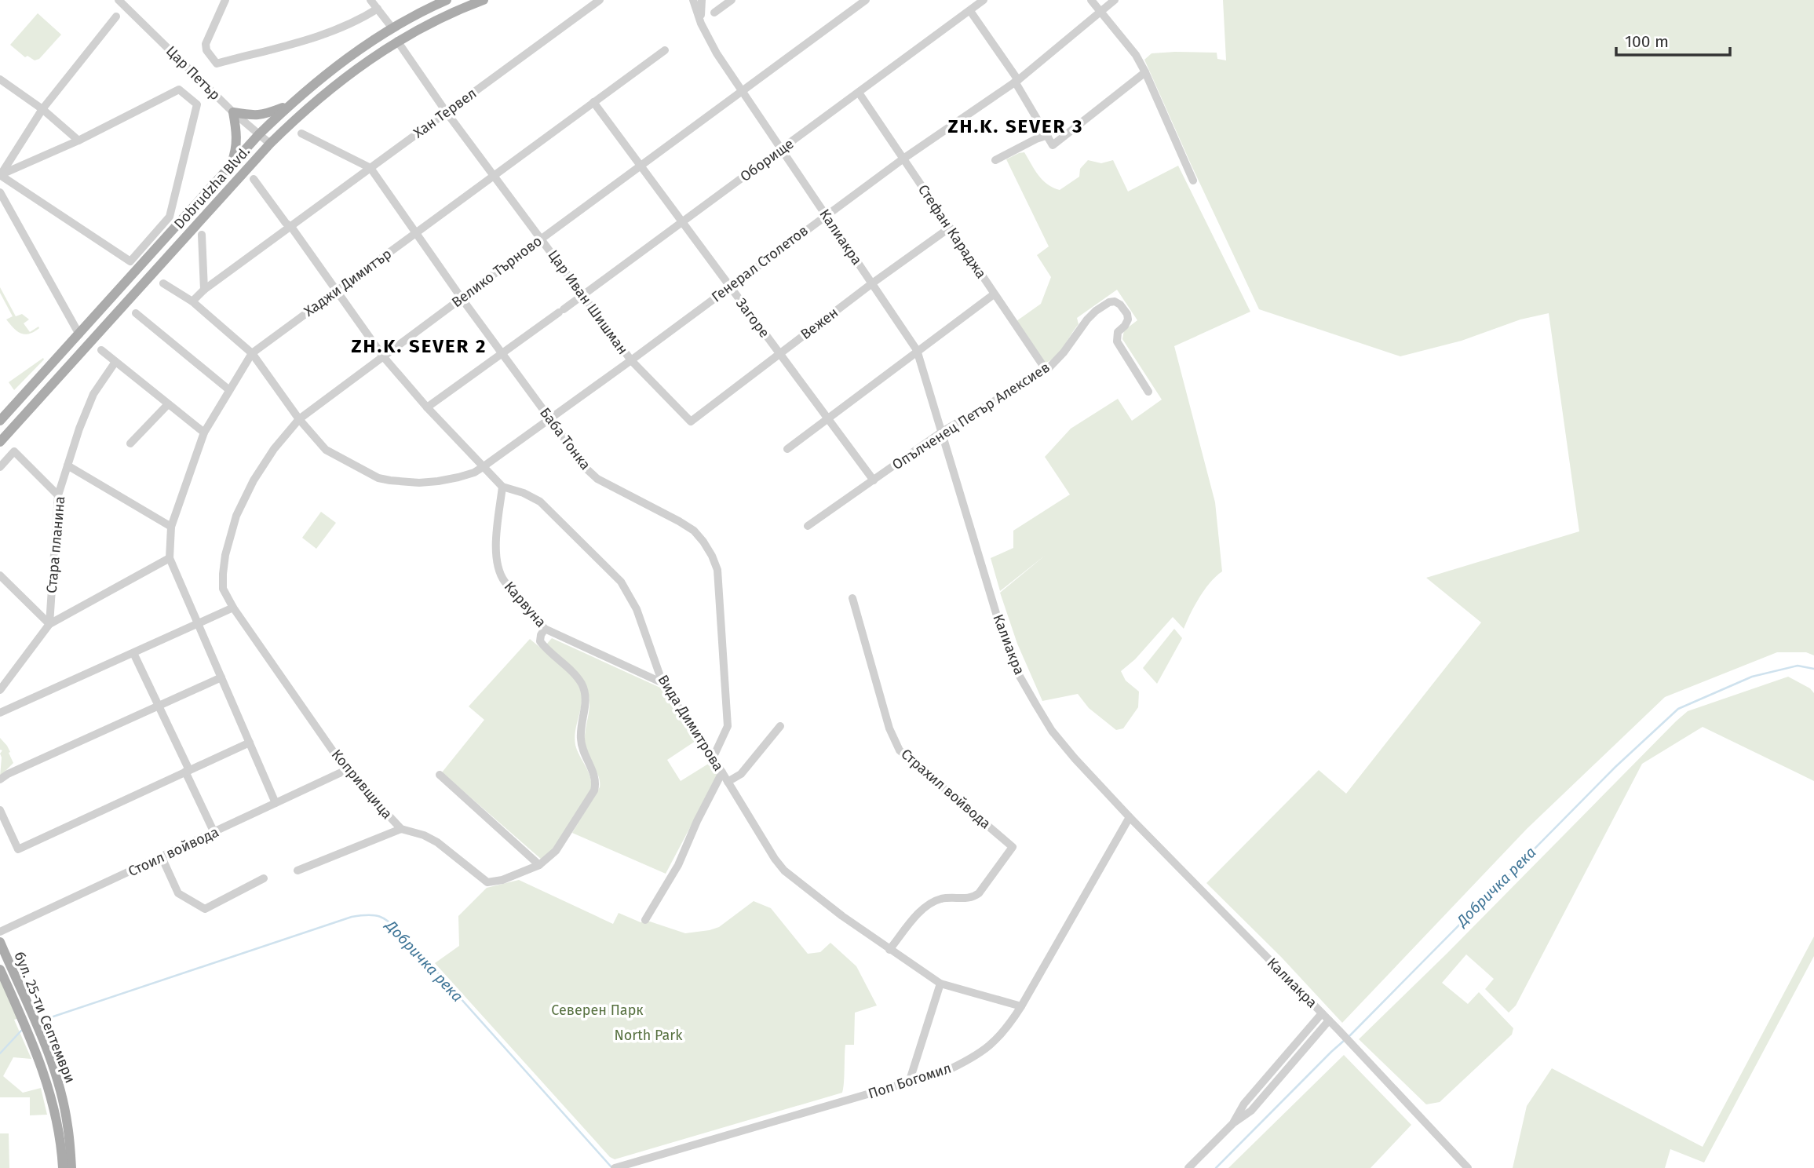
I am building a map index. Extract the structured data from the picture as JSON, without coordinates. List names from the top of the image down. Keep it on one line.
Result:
{"streets":{"main road":["Dobrudzha Blvd.","бул. 25-ти Септември"],"street":["Цар Петър","Хан Тервел","Оборище","Стефан Караджа","Калиакра","Генерал Столетов","Велико Търново","Хаджи Димитър","Цар Иван Шишман","Загоре","Вежен","Опълченец Петър Алексиев","Баба Тонка","Стара планина","Карвуна","Вида Димитрова","Копривщица","Страхил войвода","Стоил войвода","Поп Богомил"]},"crossings":[["Цар Петър","Dobrudzha Blvd."],["Хан Тервел","Генерал Столетов"],["Хан Тервел","Цар Иван Шишман"],["Хан Тервел","Баба Тонка"],["Хан Тервел","Вида Димитрова"],["Оборище","Стефан Караджа"],["Оборище","Калиакра"],["Оборище","Цар Иван Шишман"],["Оборище","Загоре"],["Оборище","Баба Тонка"],["Оборище","Вида Димитрова"],["Dobrudzha Blvd.","Цар Иван Шишман"],["Стефан Караджа","Генерал Столетов"],["Стефан Караджа","Вежен"],["Стефан Караджа","Опълченец Петър Алексиев"],["Калиакра","Генерал Столетов"],["Калиакра","Велико Търново"],["Калиакра","Вежен"],["Калиакра","Опълченец Петър Алексиев"],["Калиакра","Поп Богомил"],["Генерал Столетов","Велико Търново"],["Генерал Столетов","Хаджи Димитър"],["Генерал Столетов","Цар Иван Шишман"],["Генерал Столетов","Загоре"],["Генерал Столетов","Баба Тонка"],["Генерал Столетов","Вида Димитрова"],["Велико Търново","Цар Иван Шишман"],["Велико Търново","Загоре"],["Велико Търново","Баба Тонка"],["Велико Търново","Вида Димитрова"],["Велико Търново","Копривщица"],["Хаджи Димитър","Цар Иван Шишман"],["Хаджи Димитър","Загоре"],["Хаджи Димитър","Баба Тонка"],["Хаджи Димитър","Вида Димитрова"],["Хаджи Димитър","Стоил войвода"],["Цар Иван Шишман","Вежен"],["Загоре","Вежен"],["Загоре","Опълченец Петър Алексиев"],["Баба Тонка","Вида Димитрова"],["Карвуна","Вида Димитрова"],["Карвуна","Копривщица"],["Вида Димитрова","Страхил войвода"],["Вида Димитрова","Поп Богомил"],["Копривщица","Стоил войвода"]],"districts":["ZH.K. SEVER 3","ZH.K. SEVER 2"],"water":["Добричка река"],"parks":["Северен Парк","North Park"],"scale_bar":"100 m"}
